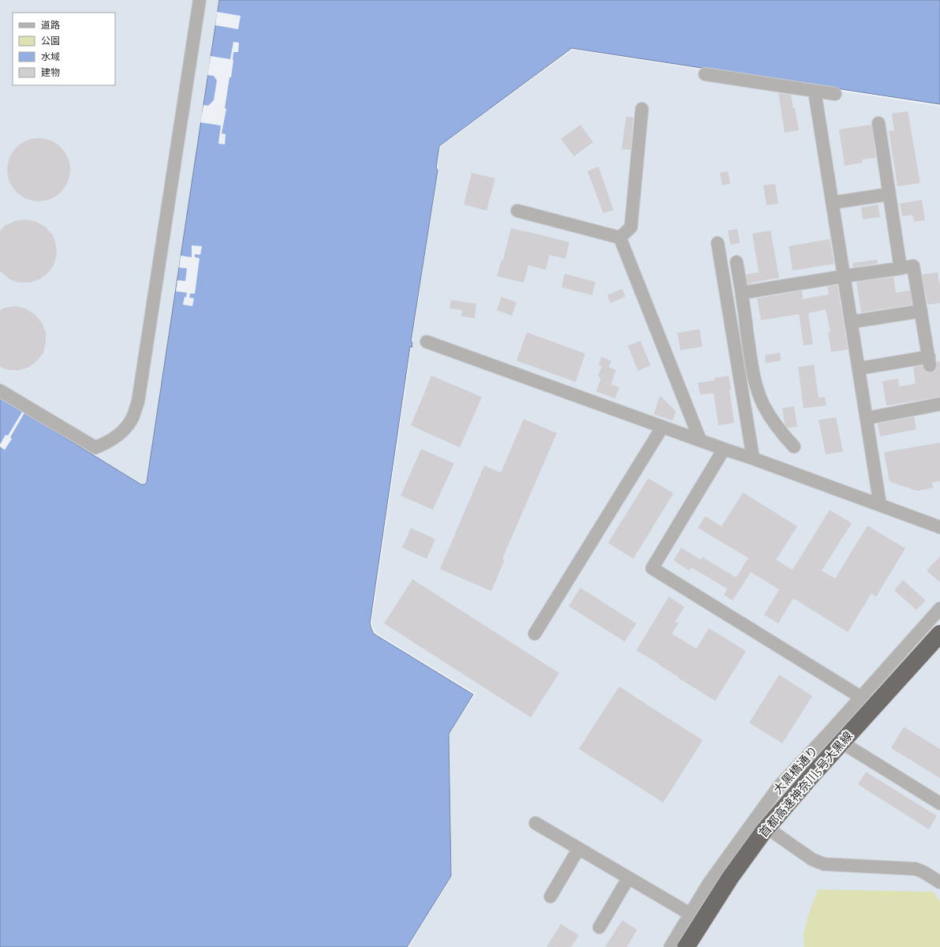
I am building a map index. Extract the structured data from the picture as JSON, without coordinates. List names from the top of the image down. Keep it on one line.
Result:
{"streets":{"highway":["首都高速神奈川5号大黒線"],"street":["大黒橋通り"]},"legend":["道路","公園","水域","建物"]}
